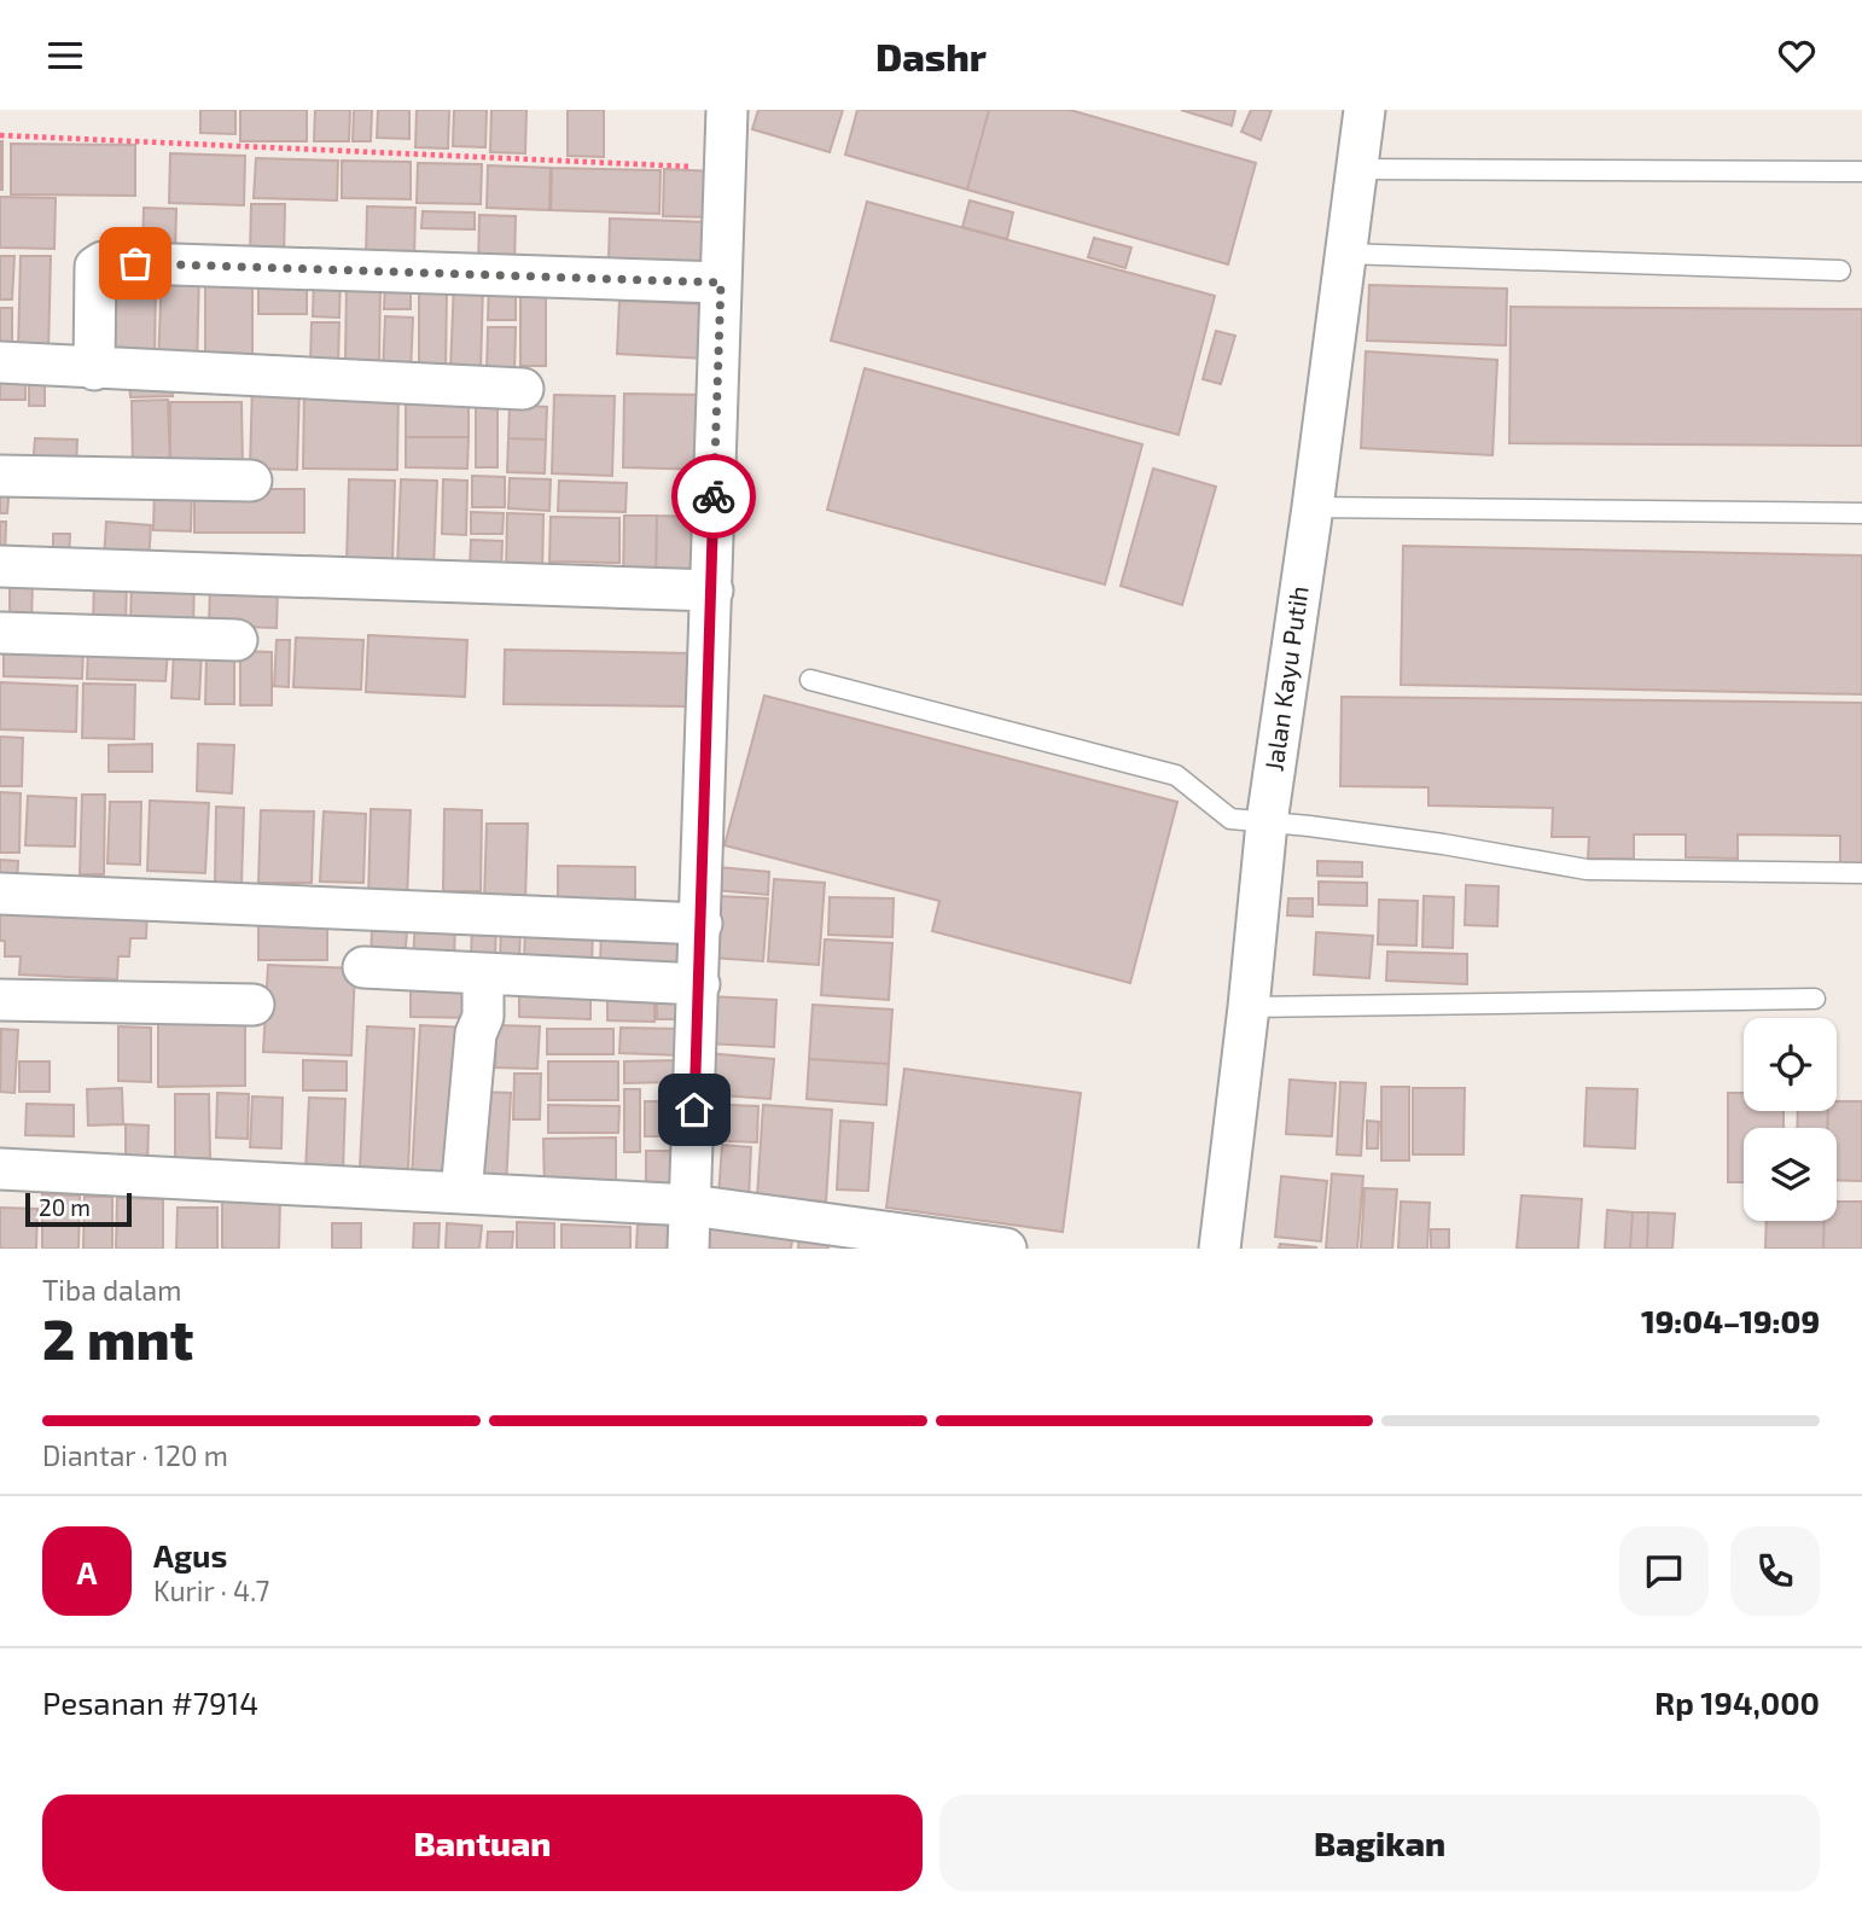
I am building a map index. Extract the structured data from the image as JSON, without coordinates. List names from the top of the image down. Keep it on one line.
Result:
{"streets":{"street":["Jalan Kayu Putih"]},"scale_bar":"20 m","page":{"header":"Dashr","scale":"20 m","heading":["2 mnt","Tiba dalam","19:04–19:09"],"panel":["Agus","Kurir · 4.7","Pesanan #7914","Rp 194,000"],"bar":"Diantar · 120 m","round":"A","buttons":["Bantuan","Bagikan"]}}
